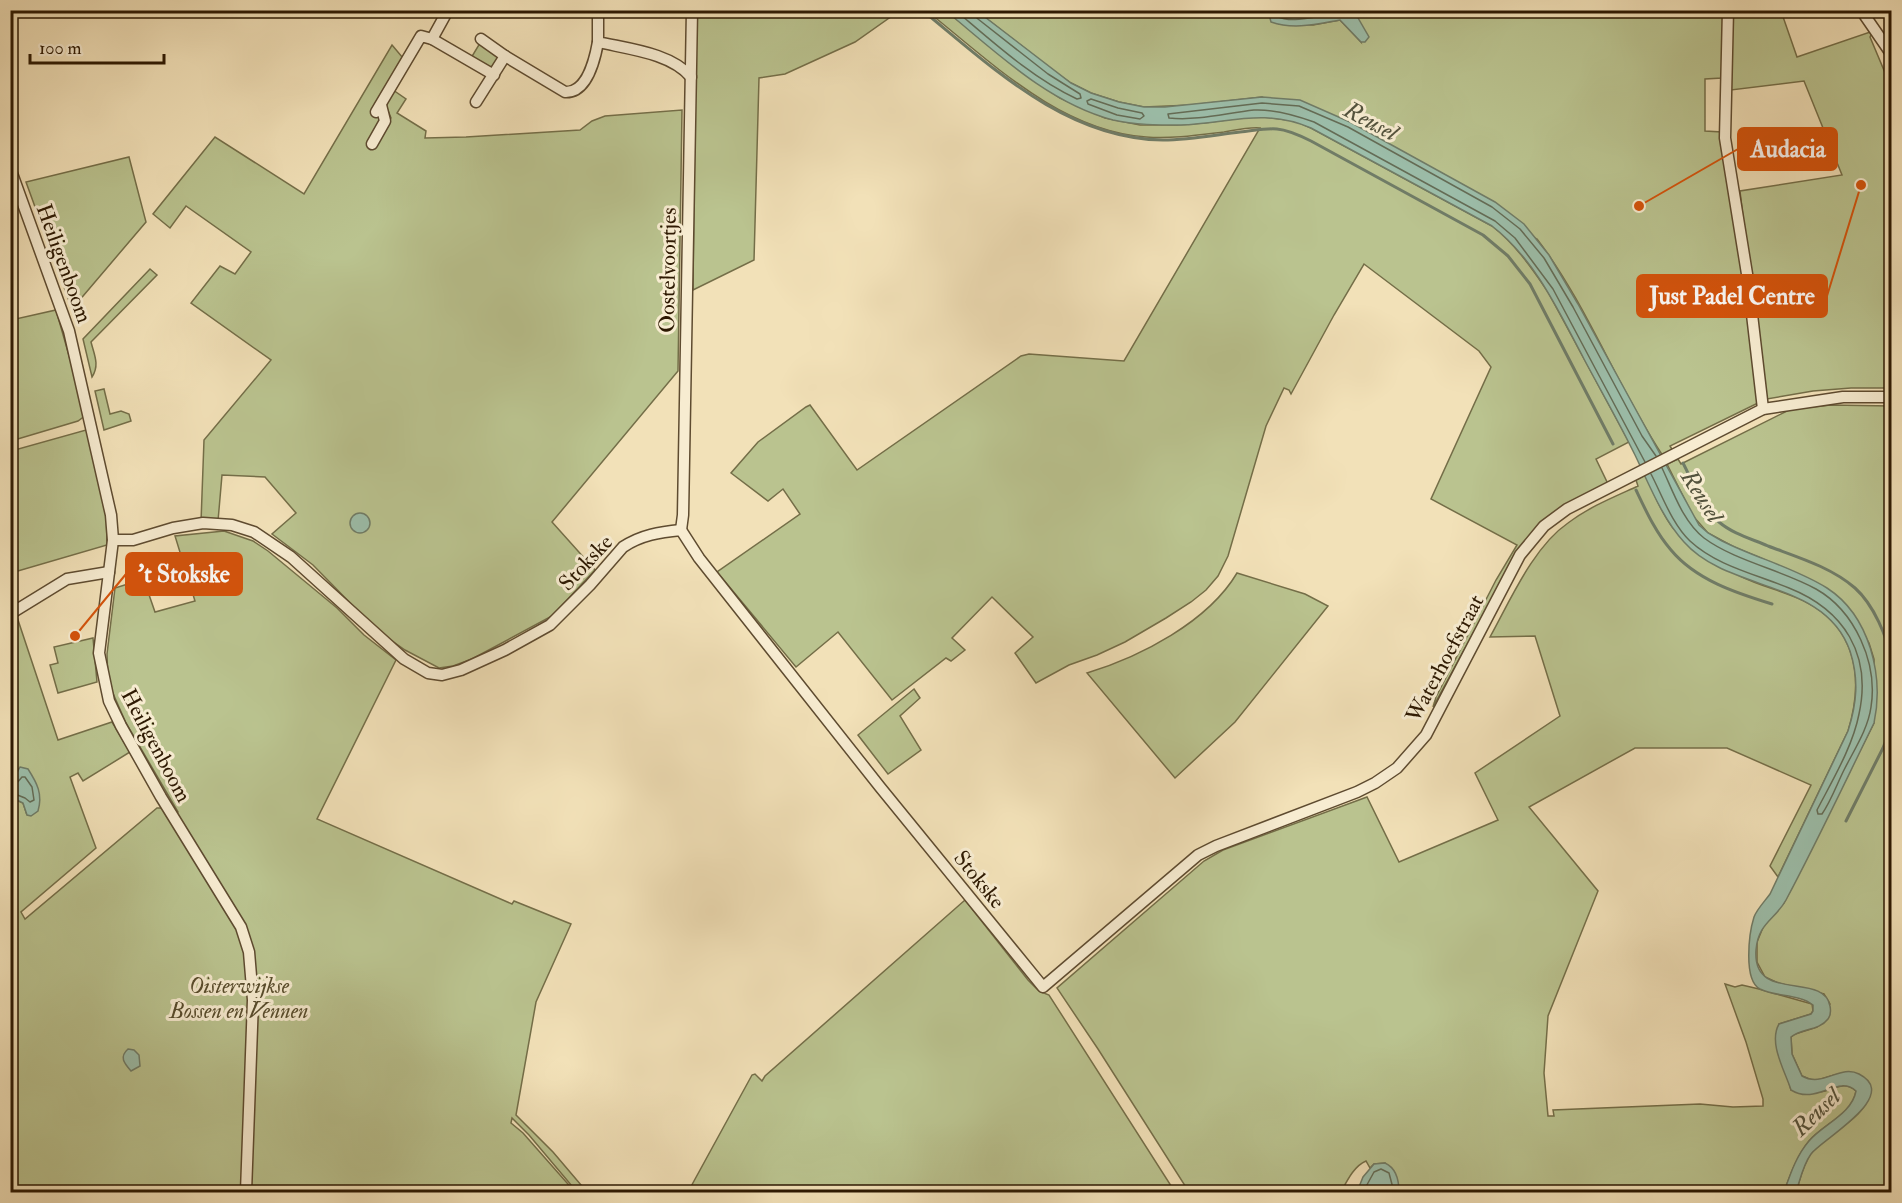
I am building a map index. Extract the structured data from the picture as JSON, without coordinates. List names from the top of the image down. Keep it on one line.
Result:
{"streets":{"street":["Heiligenboom","Oostelvoortjes","Stokske","Waterhoefstraat"]},"crossings":[["Heiligenboom","Stokske"],["Oostelvoortjes","Stokske"],["Stokske","Waterhoefstraat"]],"water":["Reusel"],"parks":["Oisterwijkse Bossen en Vennen"],"places":["Just Padel Centre","Audacia","'t Stokske"],"scale_bar":"100 m"}
